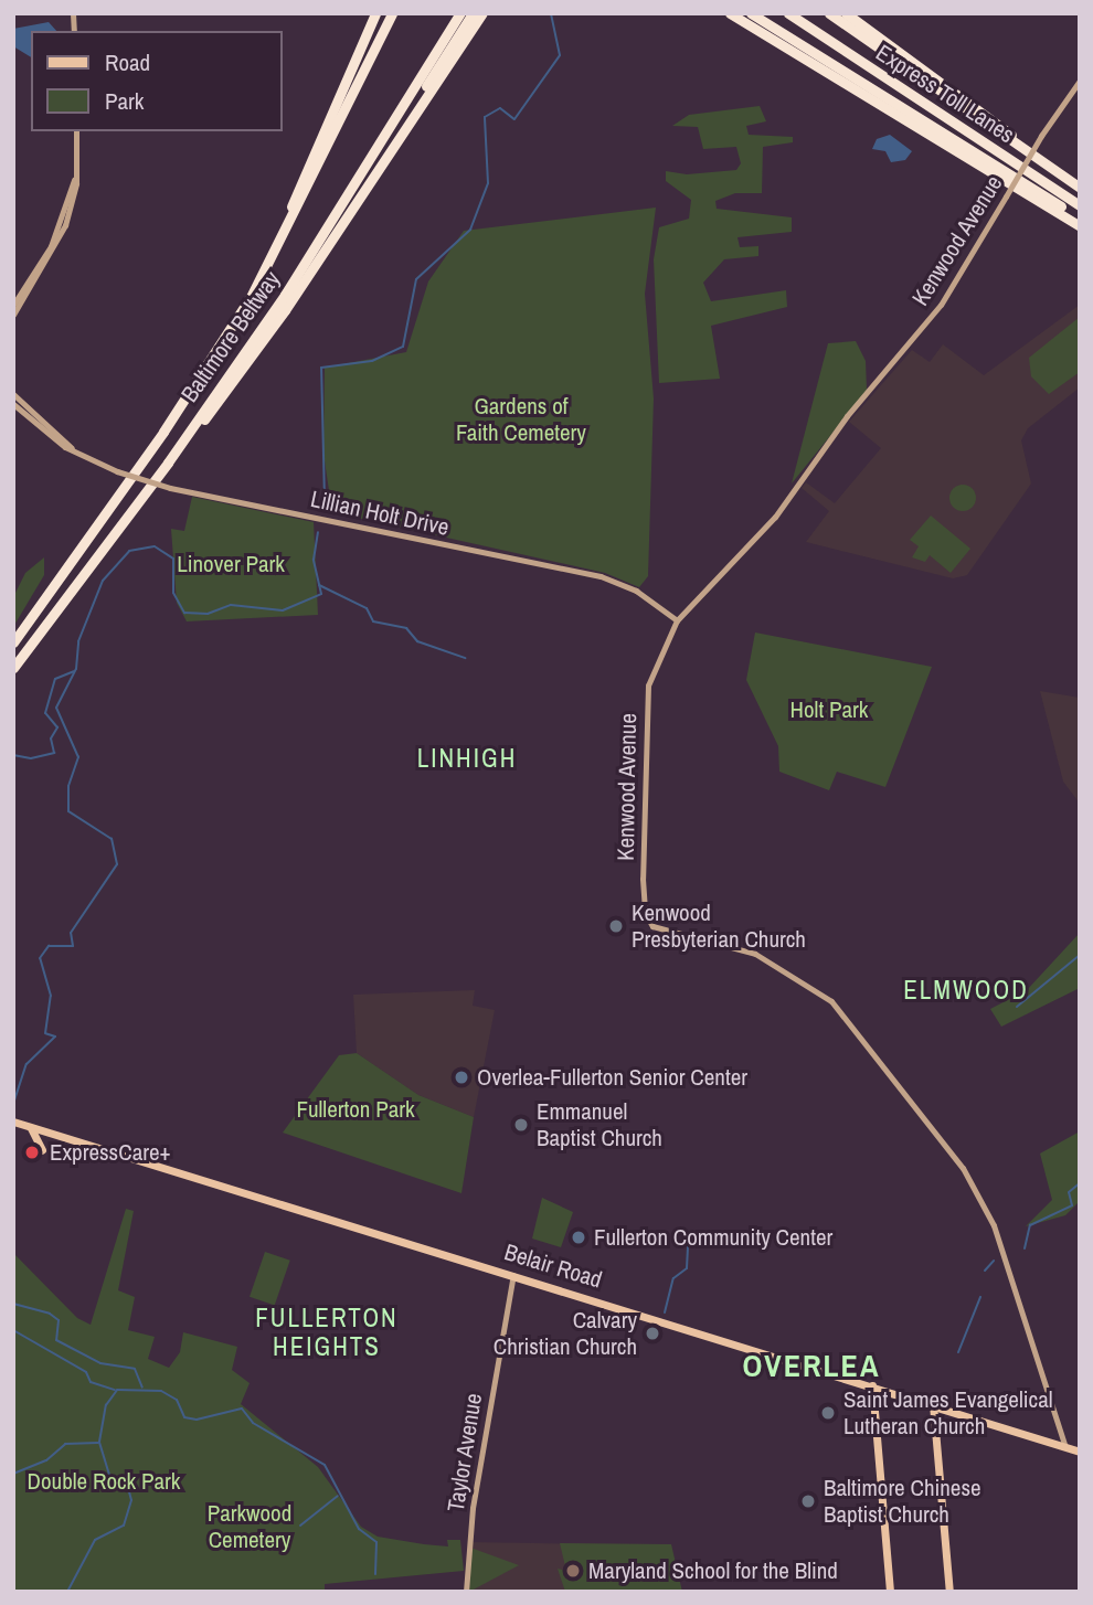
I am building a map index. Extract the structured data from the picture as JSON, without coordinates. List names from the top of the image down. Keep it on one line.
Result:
{"streets":{"highway":["Express Toll Lanes","Baltimore Beltway"],"main road":["Kenwood Avenue","Lillian Holt Drive","Belair Road","Taylor Avenue"]},"crossings":[["Kenwood Avenue","Lillian Holt Drive"],["Kenwood Avenue","Belair Road"],["Belair Road","Taylor Avenue"]],"districts":["LINHIGH","ELMWOOD","FULLERTON HEIGHTS","OVERLEA"],"parks":["Gardens of Faith Cemetery","Linover Park","Holt Park","Fullerton Park","Double Rock Park","Parkwood Cemetery"],"places":["Kenwood Presbyterian Church","Overlea-Fullerton Senior Center","Emmanuel Baptist Church","ExpressCare+","Fullerton Community Center","Calvary Christian Church","Saint James Evangelical Lutheran Church","Baltimore Chinese Baptist Church","Maryland School for the Blind"],"legend":["Road","Park"]}
